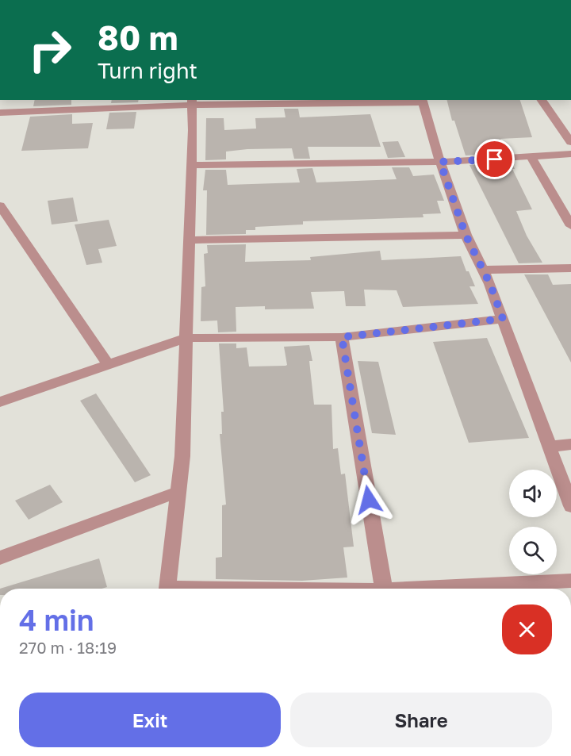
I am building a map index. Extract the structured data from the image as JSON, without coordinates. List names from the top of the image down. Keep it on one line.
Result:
{"page":{"turn":["80 m","Turn right"],"heading":["4 min","270 m · 18:19"],"buttons":["Exit","Share"]}}
